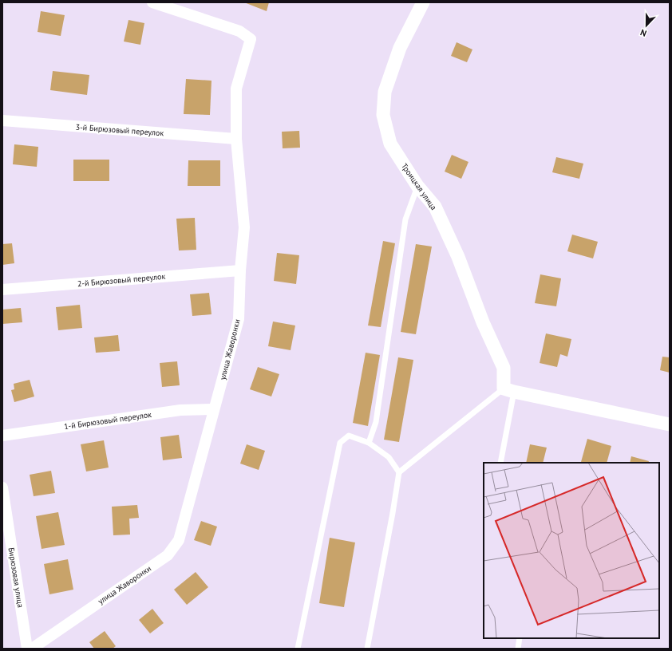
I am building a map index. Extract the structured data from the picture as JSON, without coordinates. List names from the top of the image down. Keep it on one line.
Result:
{"streets":{"street":["3-й Бирюзовый переулок","Троицкая улица","2-й Бирюзовый переулок","улица Жаворонки","1-й Бирюзовый переулок","Бирюзовая улица"]},"crossings":[["3-й Бирюзовый переулок","улица Жаворонки"],["2-й Бирюзовый переулок","улица Жаворонки"],["улица Жаворонки","1-й Бирюзовый переулок"]],"north":"bottom"}
